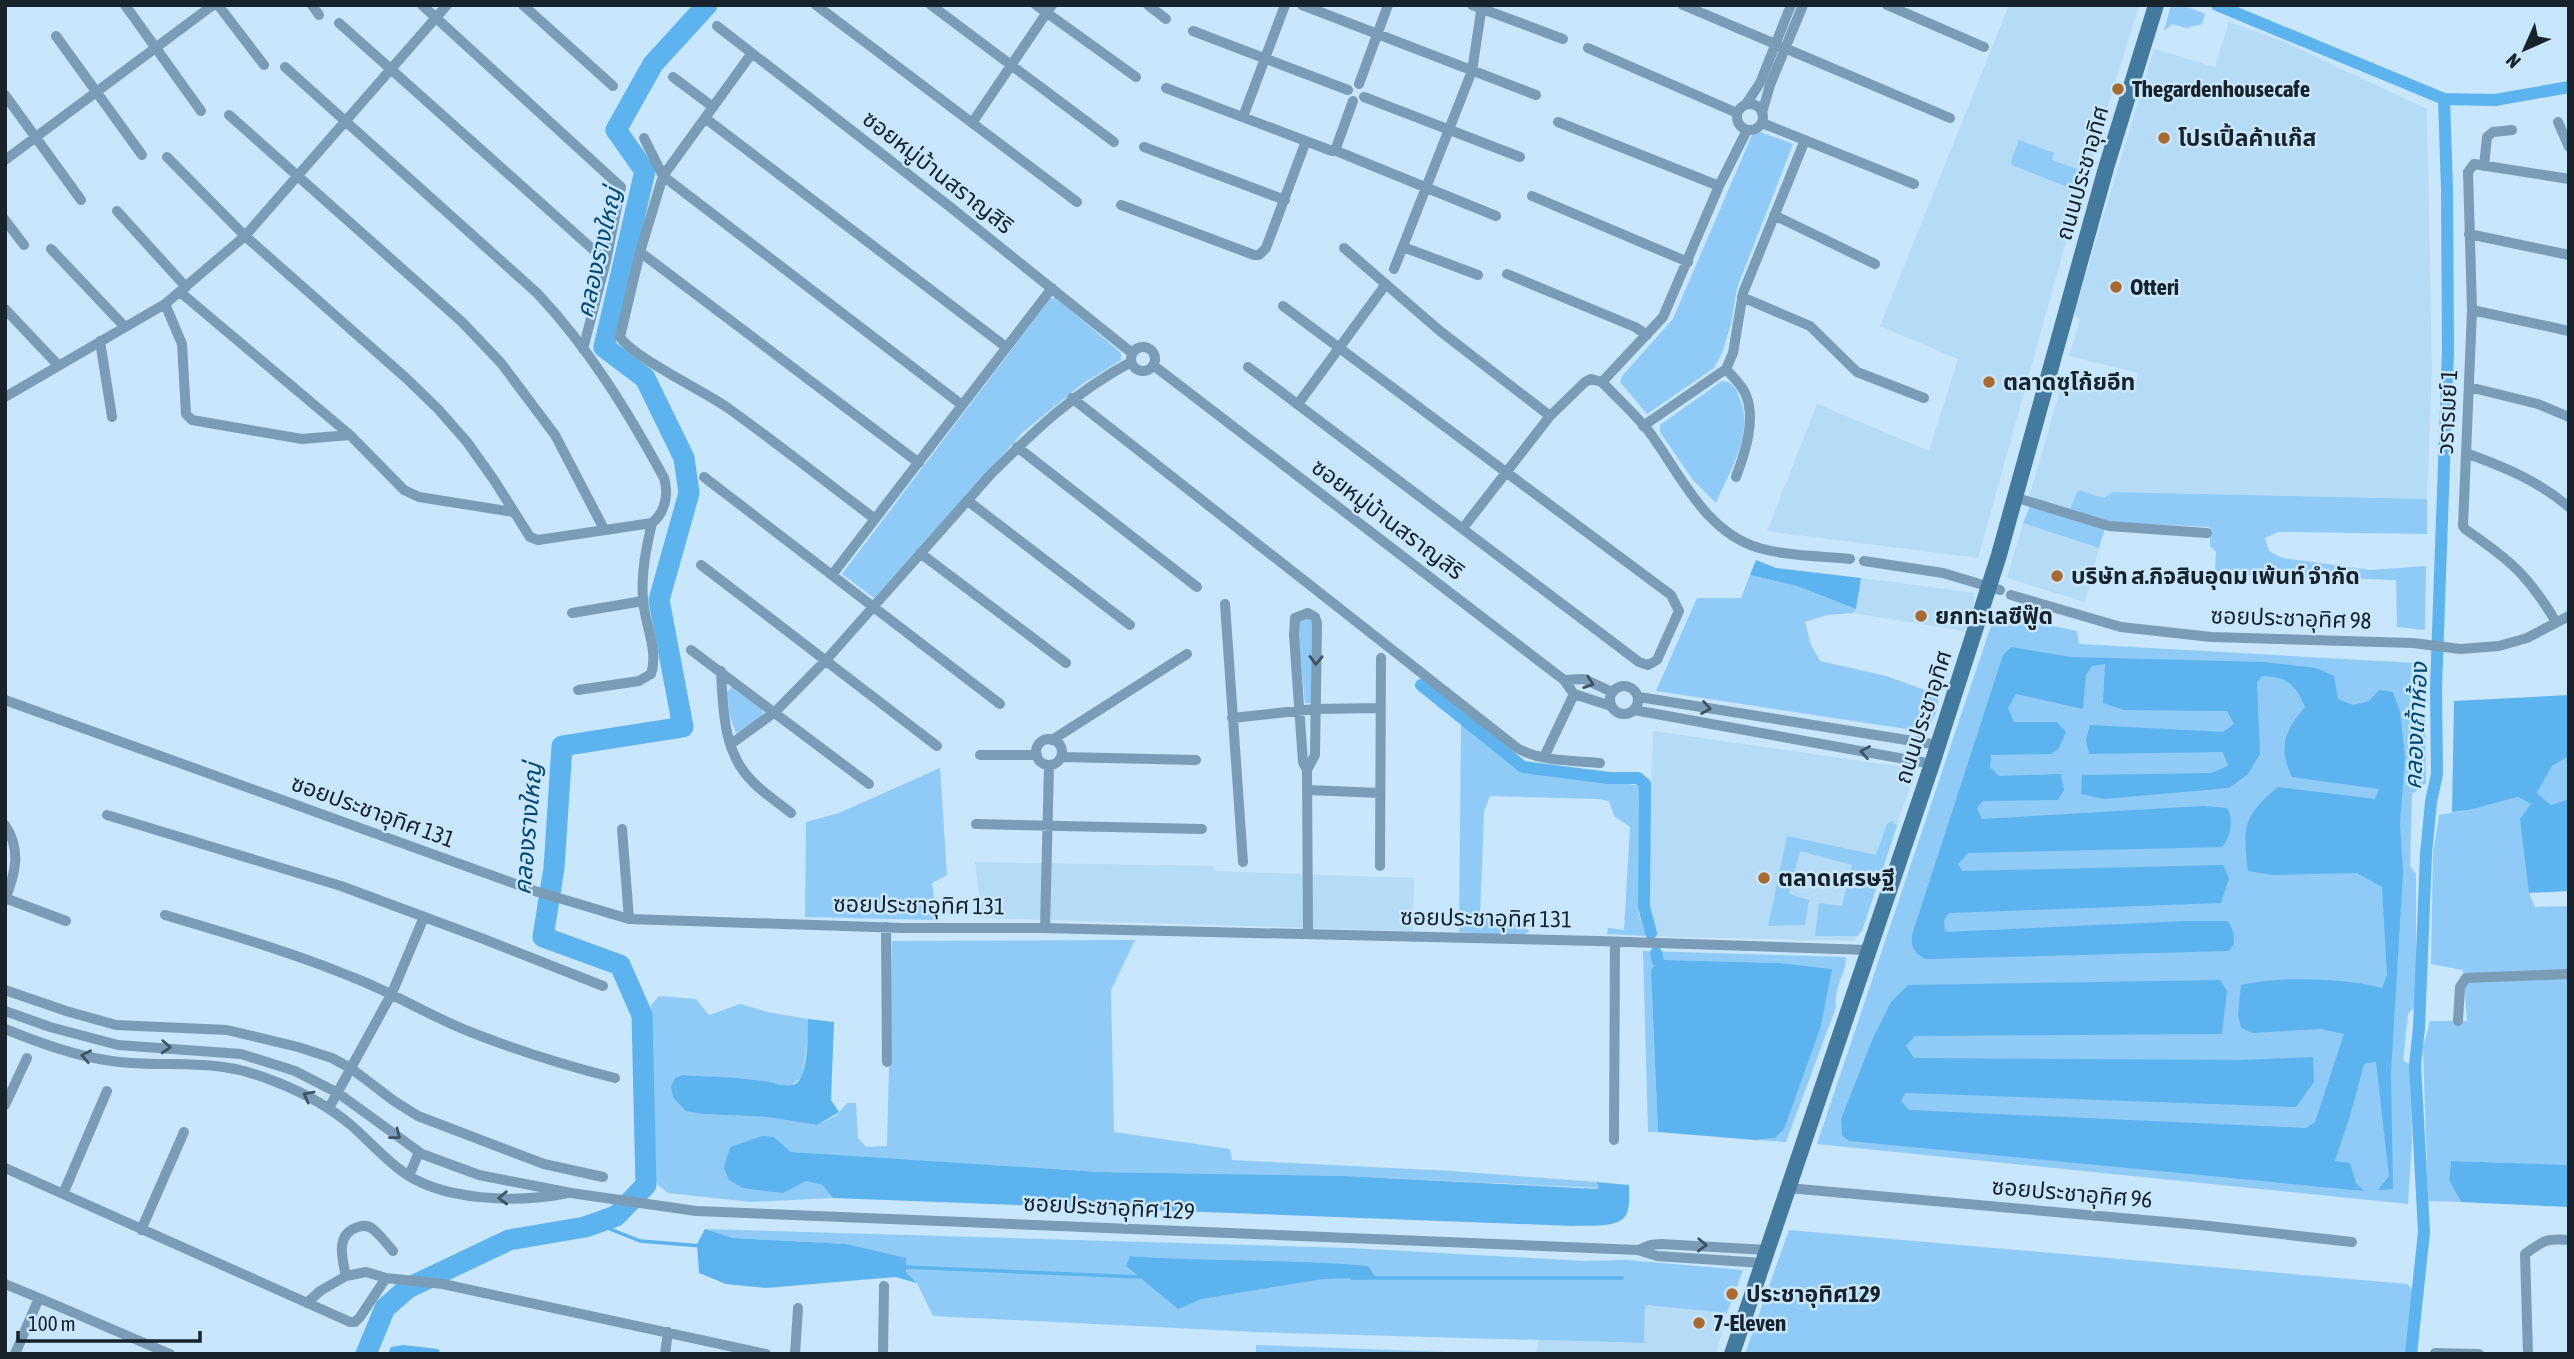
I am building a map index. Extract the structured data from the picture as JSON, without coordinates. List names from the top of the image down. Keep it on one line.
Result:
{"streets":{"main road":["ถนนประชาอุทิศ"],"street":["ซอยหมู่บ้านสราญสิริ","วรารมย์ 1","ซอยประชาอุทิศ 98","ซอยประชาอุทิศ 131","ซอยประชาอุทิศ 96","ซอยประชาอุทิศ 129"]},"crossings":[["ซอยหมู่บ้านสราญสิริ","ถนนประชาอุทิศ"],["ถนนประชาอุทิศ","ซอยประชาอุทิศ 98"],["ถนนประชาอุทิศ","ซอยประชาอุทิศ 131"],["ถนนประชาอุทิศ","ซอยประชาอุทิศ 96"],["ถนนประชาอุทิศ","ซอยประชาอุทิศ 129"],["วรารมย์ 1","ซอยประชาอุทิศ 98"]],"water":["คลองรางใหญ่","คลองเก้าห้อง"],"places":["Thegardenhousecafe","โปรเปิ้ลค้าแก๊ส","Otteri","ตลาดซุโก้ยอีท","บริษัท ส.กิจสินอุดม เพ้นท์ จำกัด","ยกทะเลซีฟู๊ด","ตลาดเศรษฐี","ประชาอุทิศ129","7-Eleven"],"scale_bar":"100 m","north":"bottom left"}
